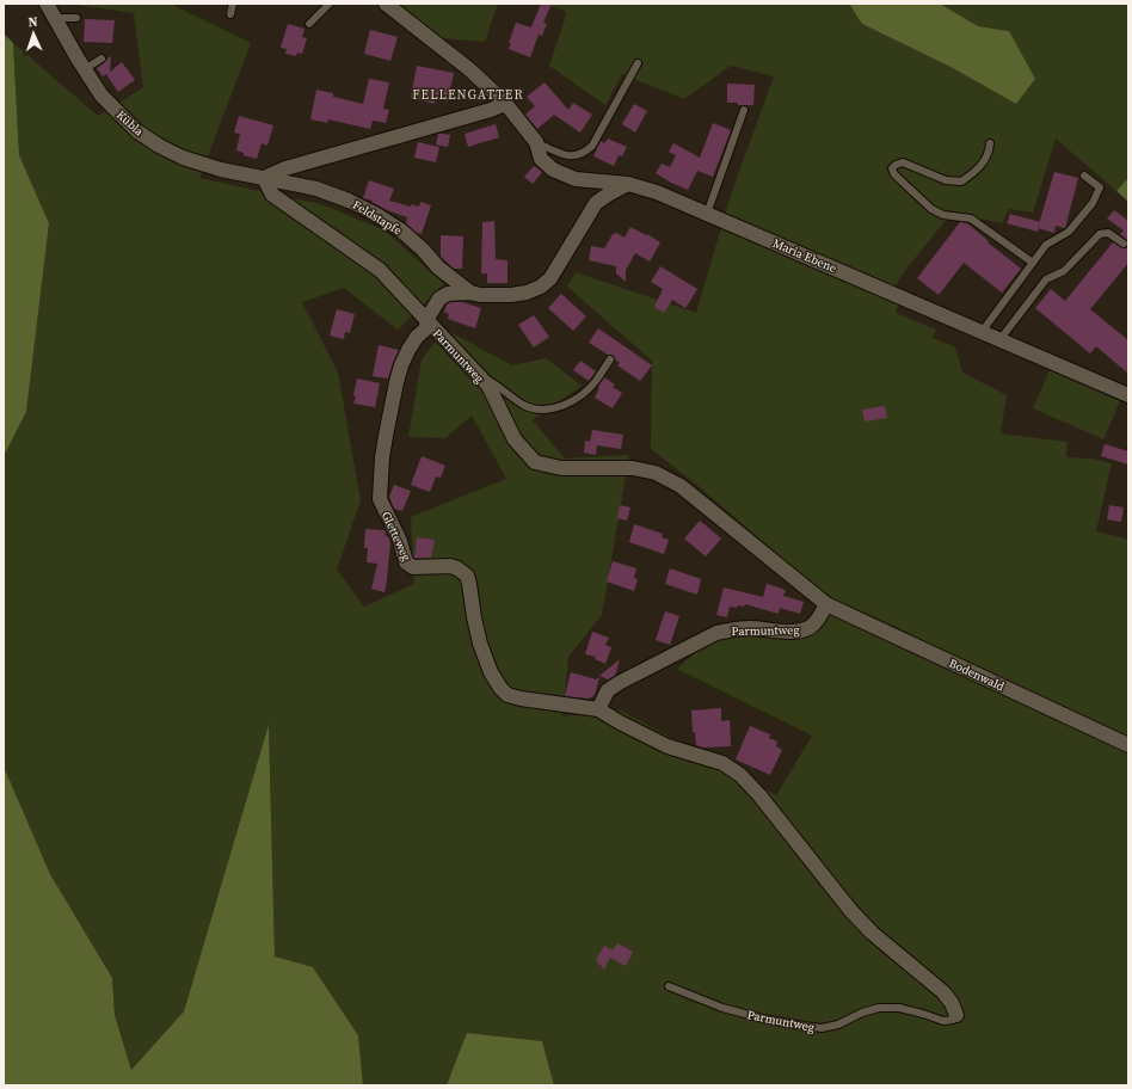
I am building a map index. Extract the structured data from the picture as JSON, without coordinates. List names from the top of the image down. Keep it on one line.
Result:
{"streets":{"street":["Kübla","Feldstapfe","Maria Ebene","Parmuntweg","Gletteweg","Bodenwald"]},"crossings":[["Kübla","Feldstapfe"],["Kübla","Parmuntweg"],["Feldstapfe","Parmuntweg"],["Parmuntweg","Gletteweg"],["Parmuntweg","Bodenwald"]],"districts":["FELLENGATTER"],"north":"top"}
